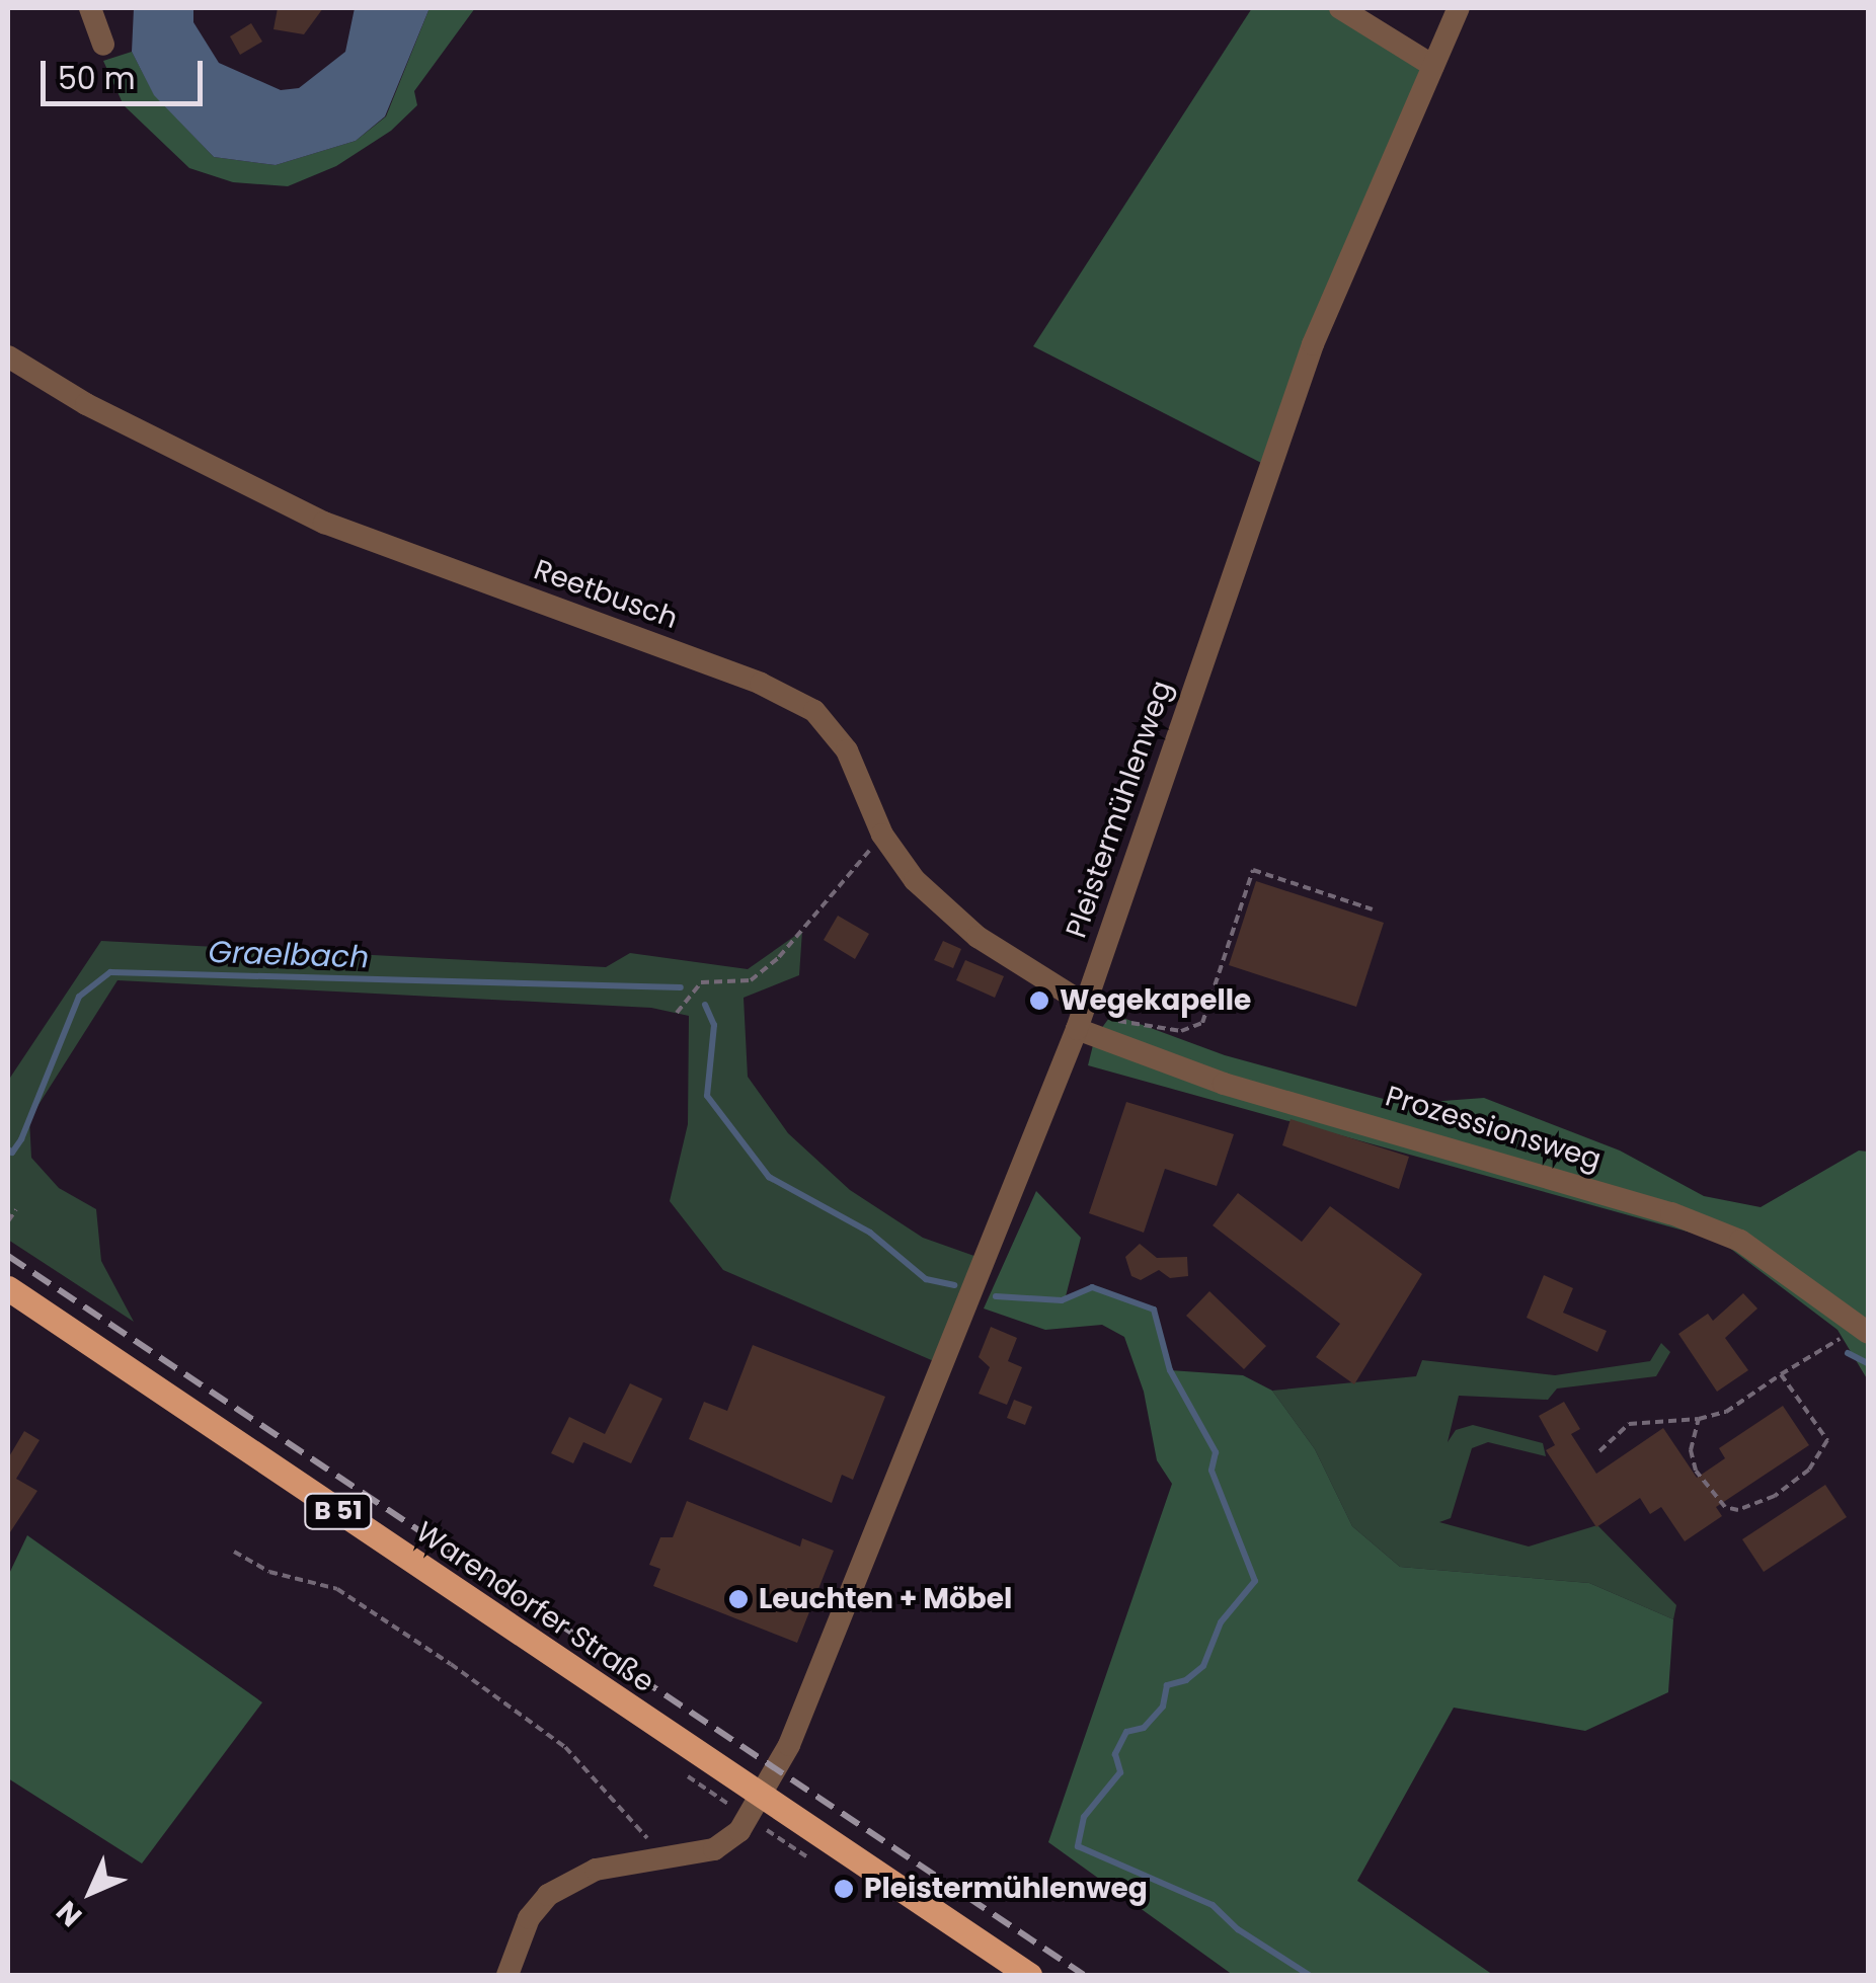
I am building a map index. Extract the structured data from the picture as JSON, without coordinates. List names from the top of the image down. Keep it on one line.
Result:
{"streets":{"main road":["B 51","Warendorfer Straße"],"street":["Reetbusch","Pleistermühlenweg","Prozessionsweg"]},"crossings":[["Reetbusch","Pleistermühlenweg"],["Pleistermühlenweg","Prozessionsweg"],["Pleistermühlenweg","Warendorfer Straße"]],"water":["Graelbach"],"places":["Wegekapelle","Leuchten + Möbel","Pleistermühlenweg"],"scale_bar":"50 m","north":"bottom left"}
